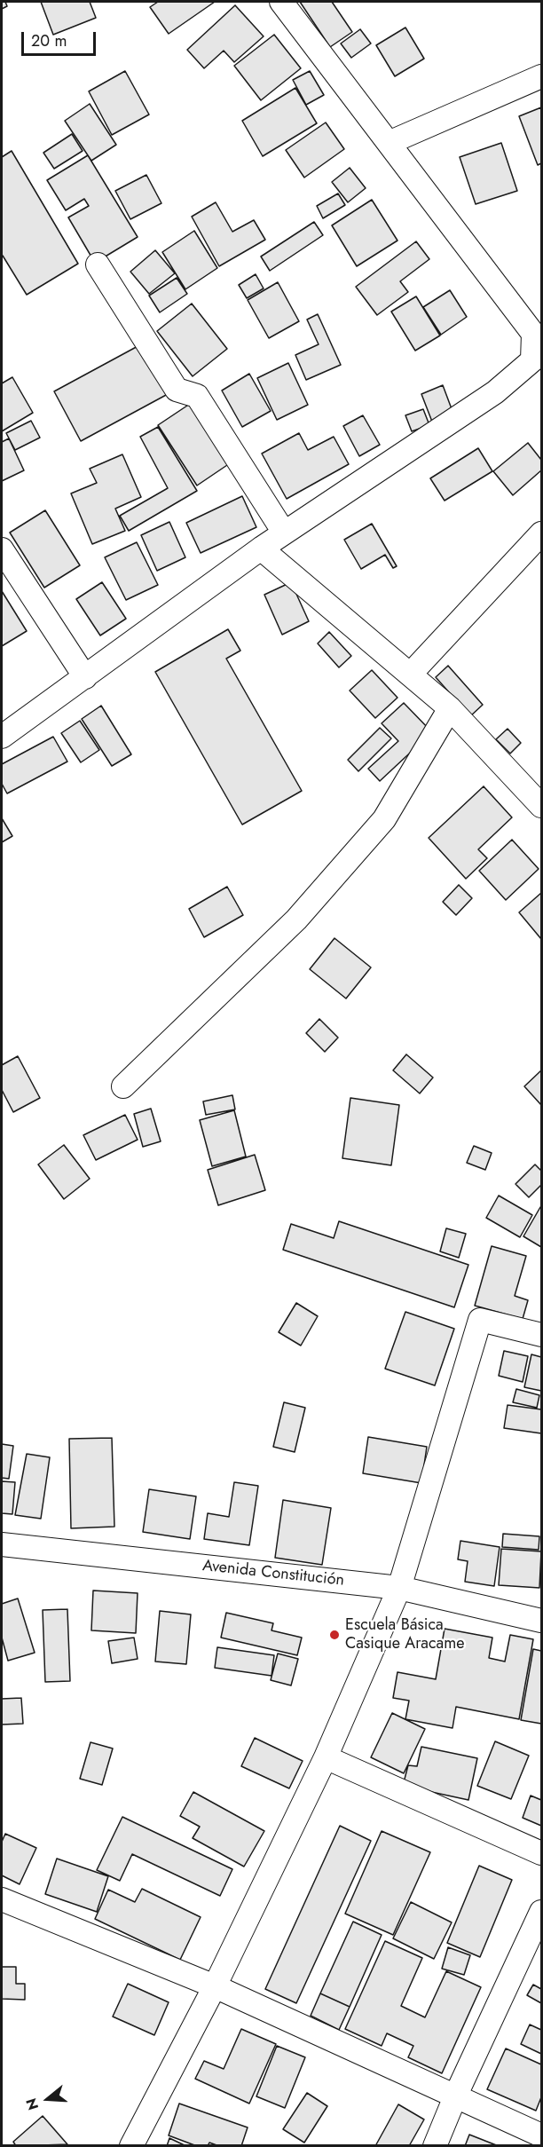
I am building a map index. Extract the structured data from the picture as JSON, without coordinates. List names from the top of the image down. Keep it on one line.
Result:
{"streets":{"street":["Avenida Constitución"]},"places":["Escuela Básica Casique Aracame"],"scale_bar":"20 m","north":"left"}
